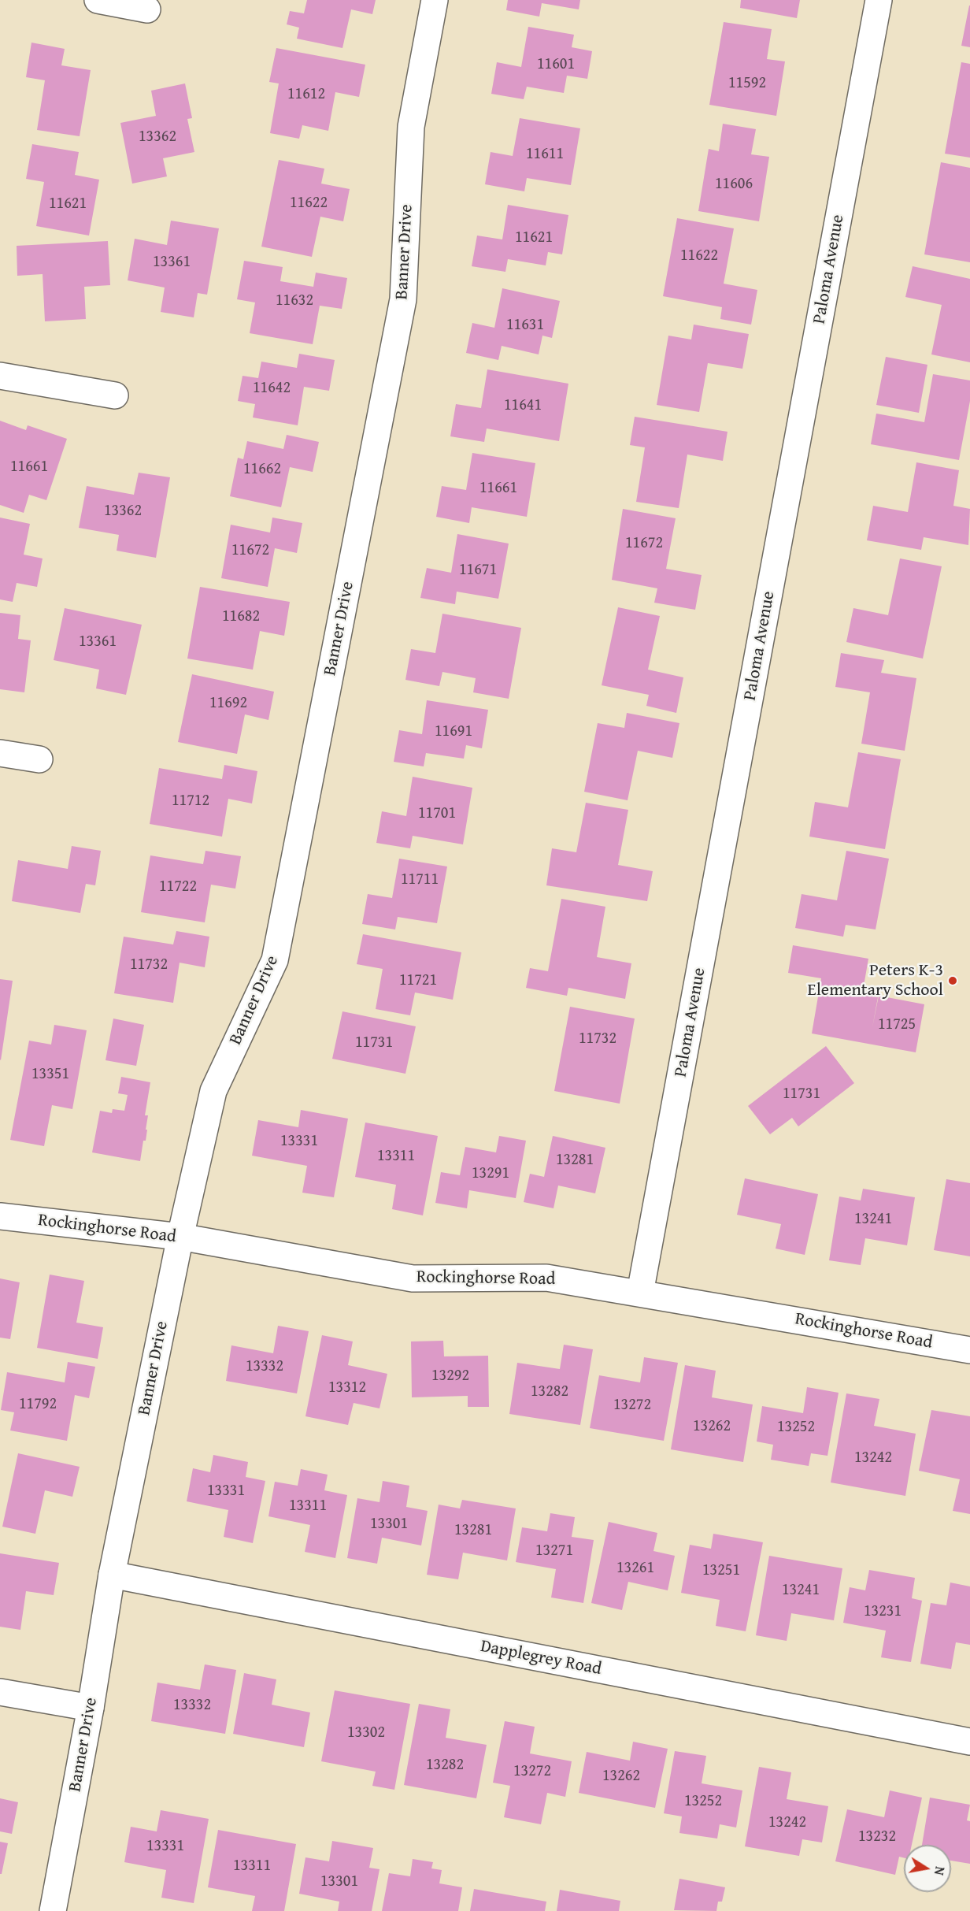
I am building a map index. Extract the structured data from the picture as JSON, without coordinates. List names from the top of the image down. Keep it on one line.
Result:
{"streets":{"street":["Banner Drive","Paloma Avenue","Rockinghorse Road","Dapplegrey Road"]},"crossings":[["Banner Drive","Rockinghorse Road"],["Banner Drive","Dapplegrey Road"],["Paloma Avenue","Rockinghorse Road"]],"places":["Peters K-3 Elementary School"],"house_numbers":["11601","11592","11612","13362","11611","11606","11622","11621","11621","11622","13361","11632","11631","11642","11641","11661","11662","11661","13362","11672","11672","11671","11682","13361","11692","11691","11712","11701","11711","11722","11732","11721","11725","11732","11731","13351","11731","13331","13311","13281","13291","13241","13332","13292","13312","13282","11792","13272","13262","13252","13242","13331","13311","13301","13281","13271","13261","13251","13241","13231","13332","13302","13282","13272","13262","13252","13242","13232","13331","13311","13301"],"north":"right"}
